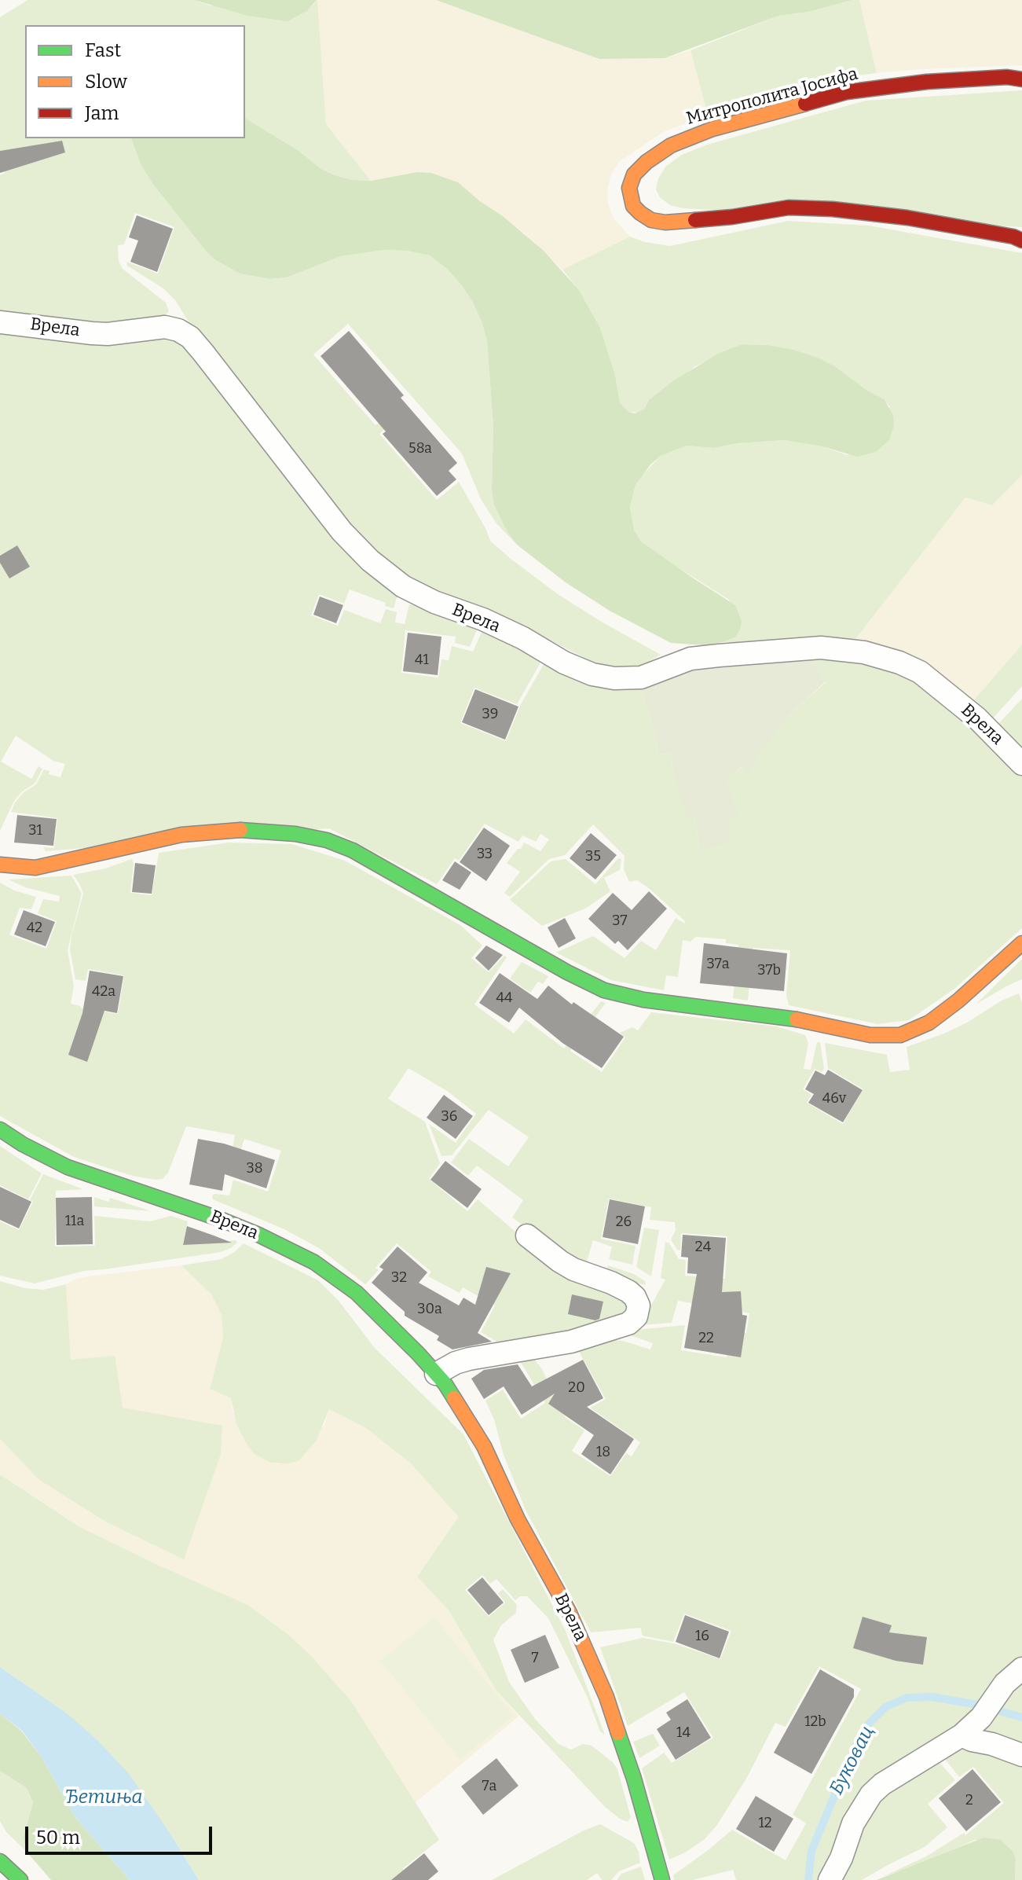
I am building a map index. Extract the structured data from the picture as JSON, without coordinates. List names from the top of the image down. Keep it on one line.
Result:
{"streets":{"street":["Митрополита Јосифа","Врела"]},"water":["Буковац","Ђетиња"],"house_numbers":["58a","41","39","31","33","35","37","42","37a","37b","42a","44","46v","36","38","11a","26","24","32","30a","22","20","18","16","7","12b","14","7a","2","12"],"legend":["Fast","Slow","Jam"],"scale_bar":"50 m"}
